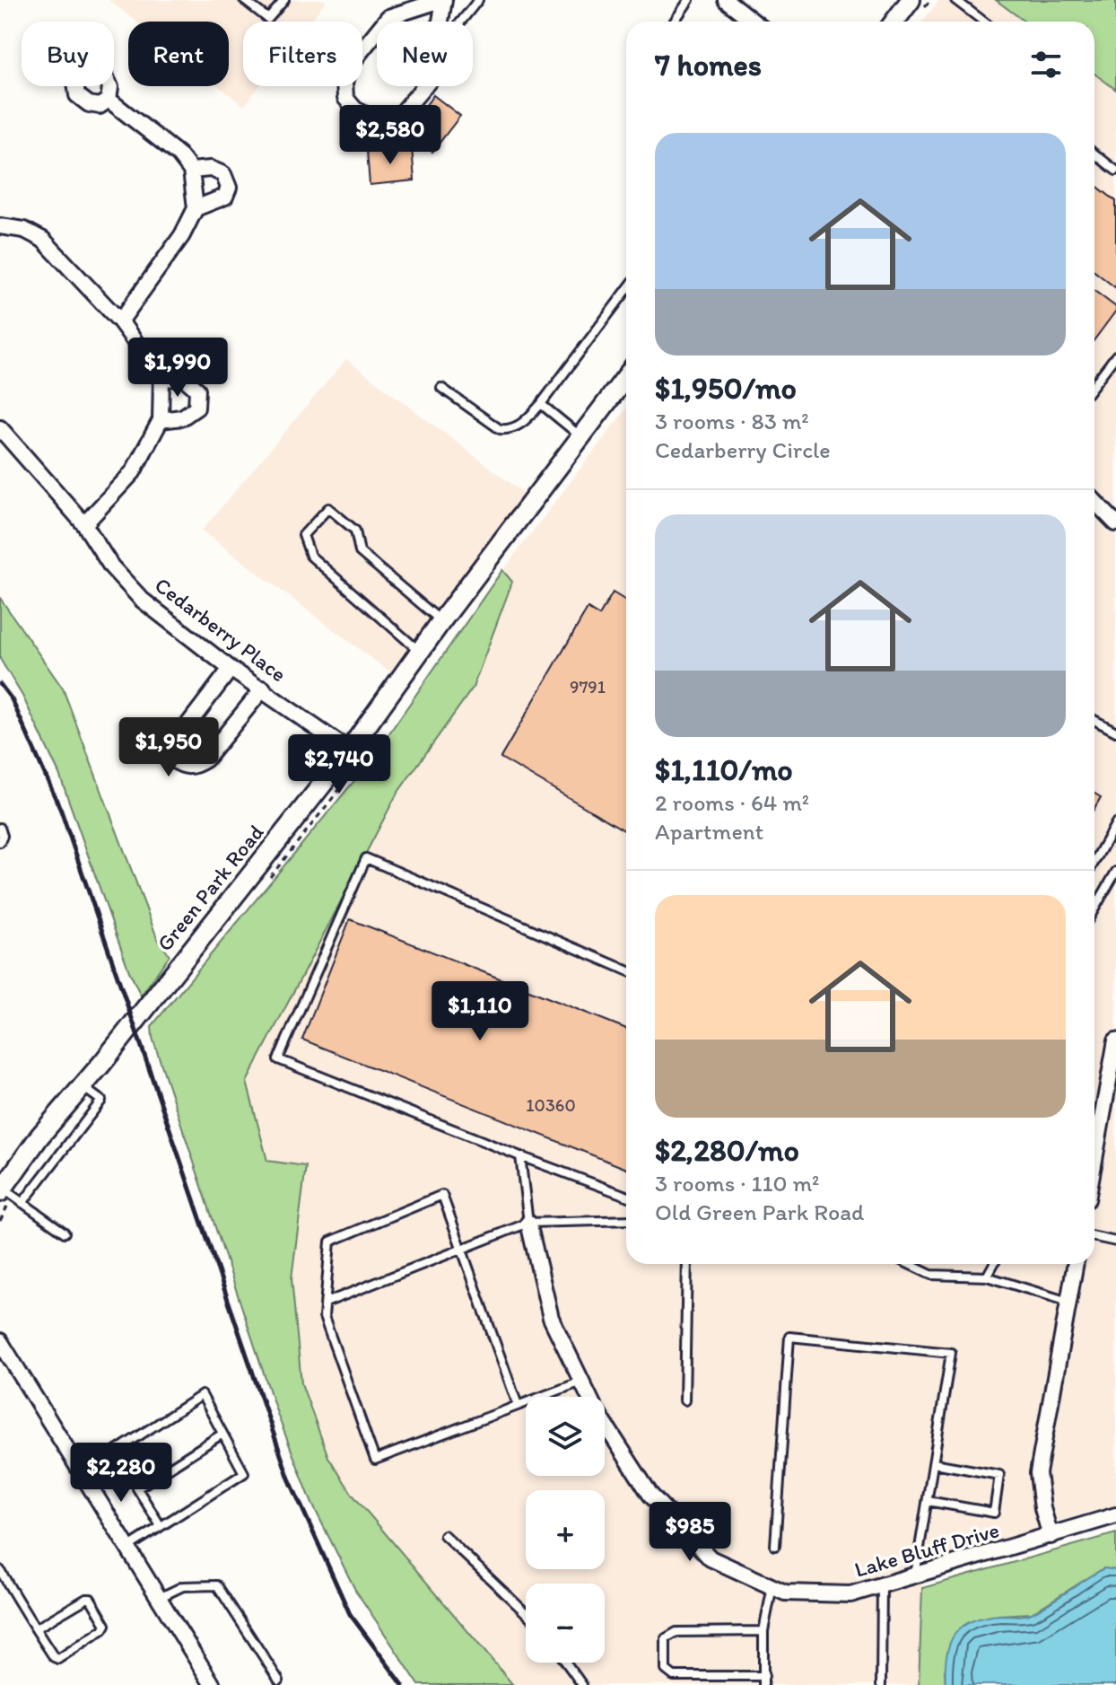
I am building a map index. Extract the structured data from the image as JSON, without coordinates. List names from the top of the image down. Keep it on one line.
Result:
{"streets":{"street":["Cedarberry Place","Green Park Road","Lake Bluff Drive"]},"crossings":[["Cedarberry Place","Green Park Road"]],"house_numbers":["9791","10360"],"page":{"chip":["Buy","Rent","Filters","New"],"heading":"7 homes","price":["$2,580","$1,990","$1,950","$2,740","$1,110","$2,280","$985"],"list":[{"name":"$1,950/mo","note":"3 rooms · 83 m² · Cedarberry Circle"},{"name":"$1,110/mo","note":"2 rooms · 64 m² · Apartment"},{"name":"$2,280/mo","note":"3 rooms · 110 m² · Old Green Park Road"}],"map_buttons":["+","−"]}}
